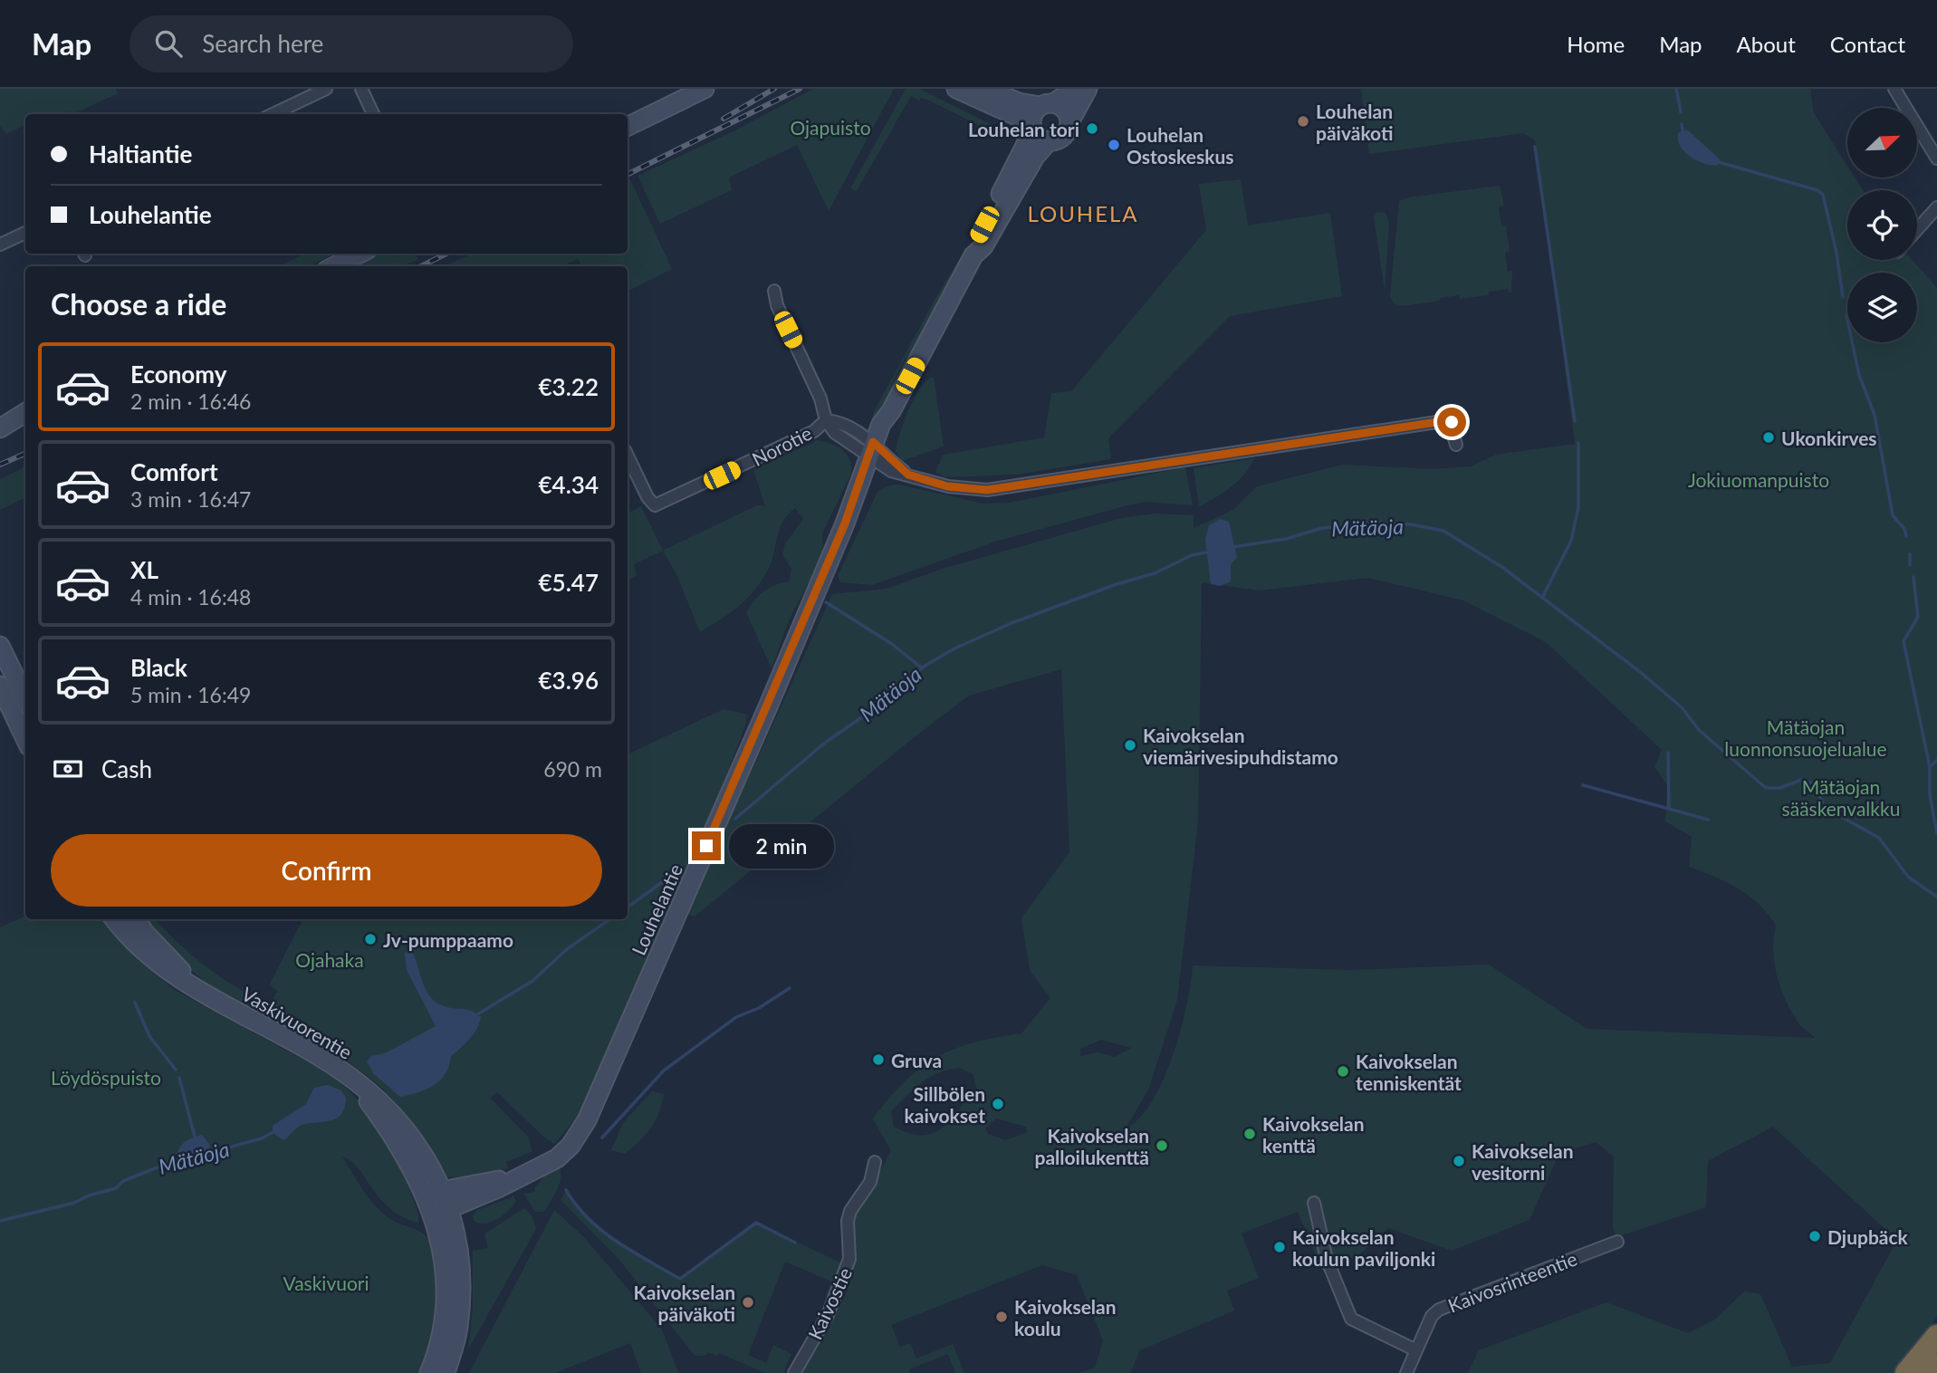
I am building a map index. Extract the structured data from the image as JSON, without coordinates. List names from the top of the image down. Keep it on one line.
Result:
{"streets":{"main road":["Louhelantie","Vaskivuorentie"],"street":["Norotie","Kaivosrinteentie","Kaivostie"]},"crossings":[["Louhelantie","Vaskivuorentie"]],"districts":["LOUHELA"],"water":["Mätäoja"],"parks":["Ojapuisto","Jokiuomanpuisto","Mätäojan luonnonsuojelualue","Mätäojan sääskenvalkku","Ojahaka","Löydöspuisto","Vaskivuori"],"places":["Louhelan päiväkoti","Louhelan tori","Louhelan Ostoskeskus","Ukonkirves","Kaivokselan viemärivesipuhdistamo","Jv-pumppaamo","Gruva","Kaivokselan tenniskentät","Sillbölen kaivokset","Kaivokselan kenttä","Kaivokselan palloilukenttä","Kaivokselan vesitorni","Djupbäck","Kaivokselan koulun paviljonki","Kaivokselan päiväkoti","Kaivokselan koulu"],"north":"top right","page":{"header":"Map","search":"Search here","nav":["Home","Map","About","Contact"],"banner":["Haltiantie","Louhelantie"],"heading":"Choose a ride","list":[{"name":"Economy","note":"2 min · 16:46","value":"€3.22"},{"name":"Comfort","note":"3 min · 16:47","value":"€4.34"},{"name":"XL","note":"4 min · 16:48","value":"€5.47"},{"name":"Black","note":"5 min · 16:49","value":"€3.96"}],"pay":["Cash","690 m"],"buttons":"Confirm","bubble":"2 min"}}
